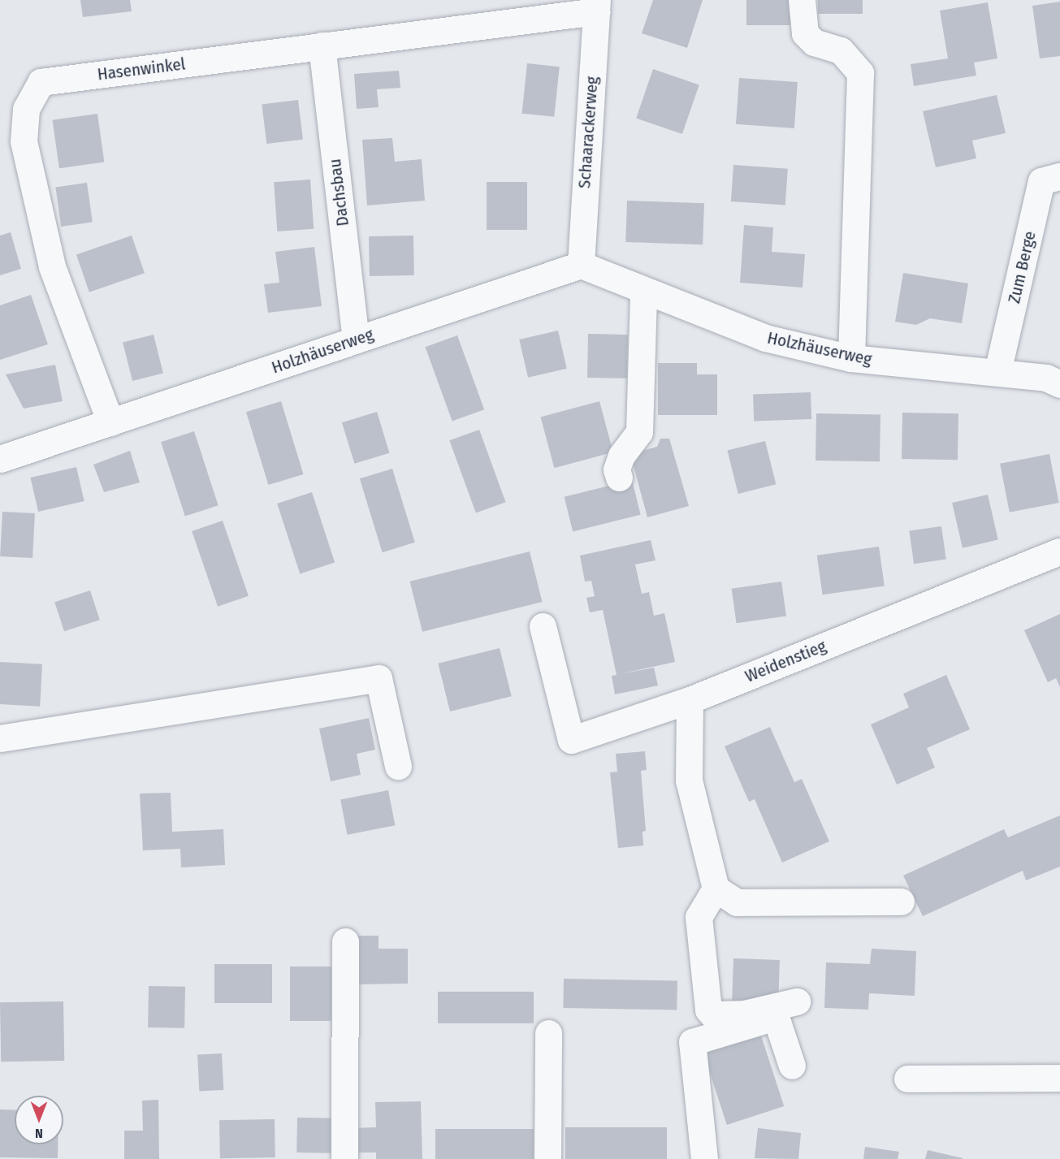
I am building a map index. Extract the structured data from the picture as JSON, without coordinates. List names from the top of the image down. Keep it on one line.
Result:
{"streets":{"street":["Hasenwinkel","Schaarackerweg","Dachsbau","Zum Berge","Holzhäuserweg","Weidenstieg"]},"crossings":[["Hasenwinkel","Schaarackerweg"],["Hasenwinkel","Dachsbau"],["Hasenwinkel","Holzhäuserweg"],["Schaarackerweg","Holzhäuserweg"],["Dachsbau","Holzhäuserweg"],["Zum Berge","Holzhäuserweg"]],"north":"bottom"}
